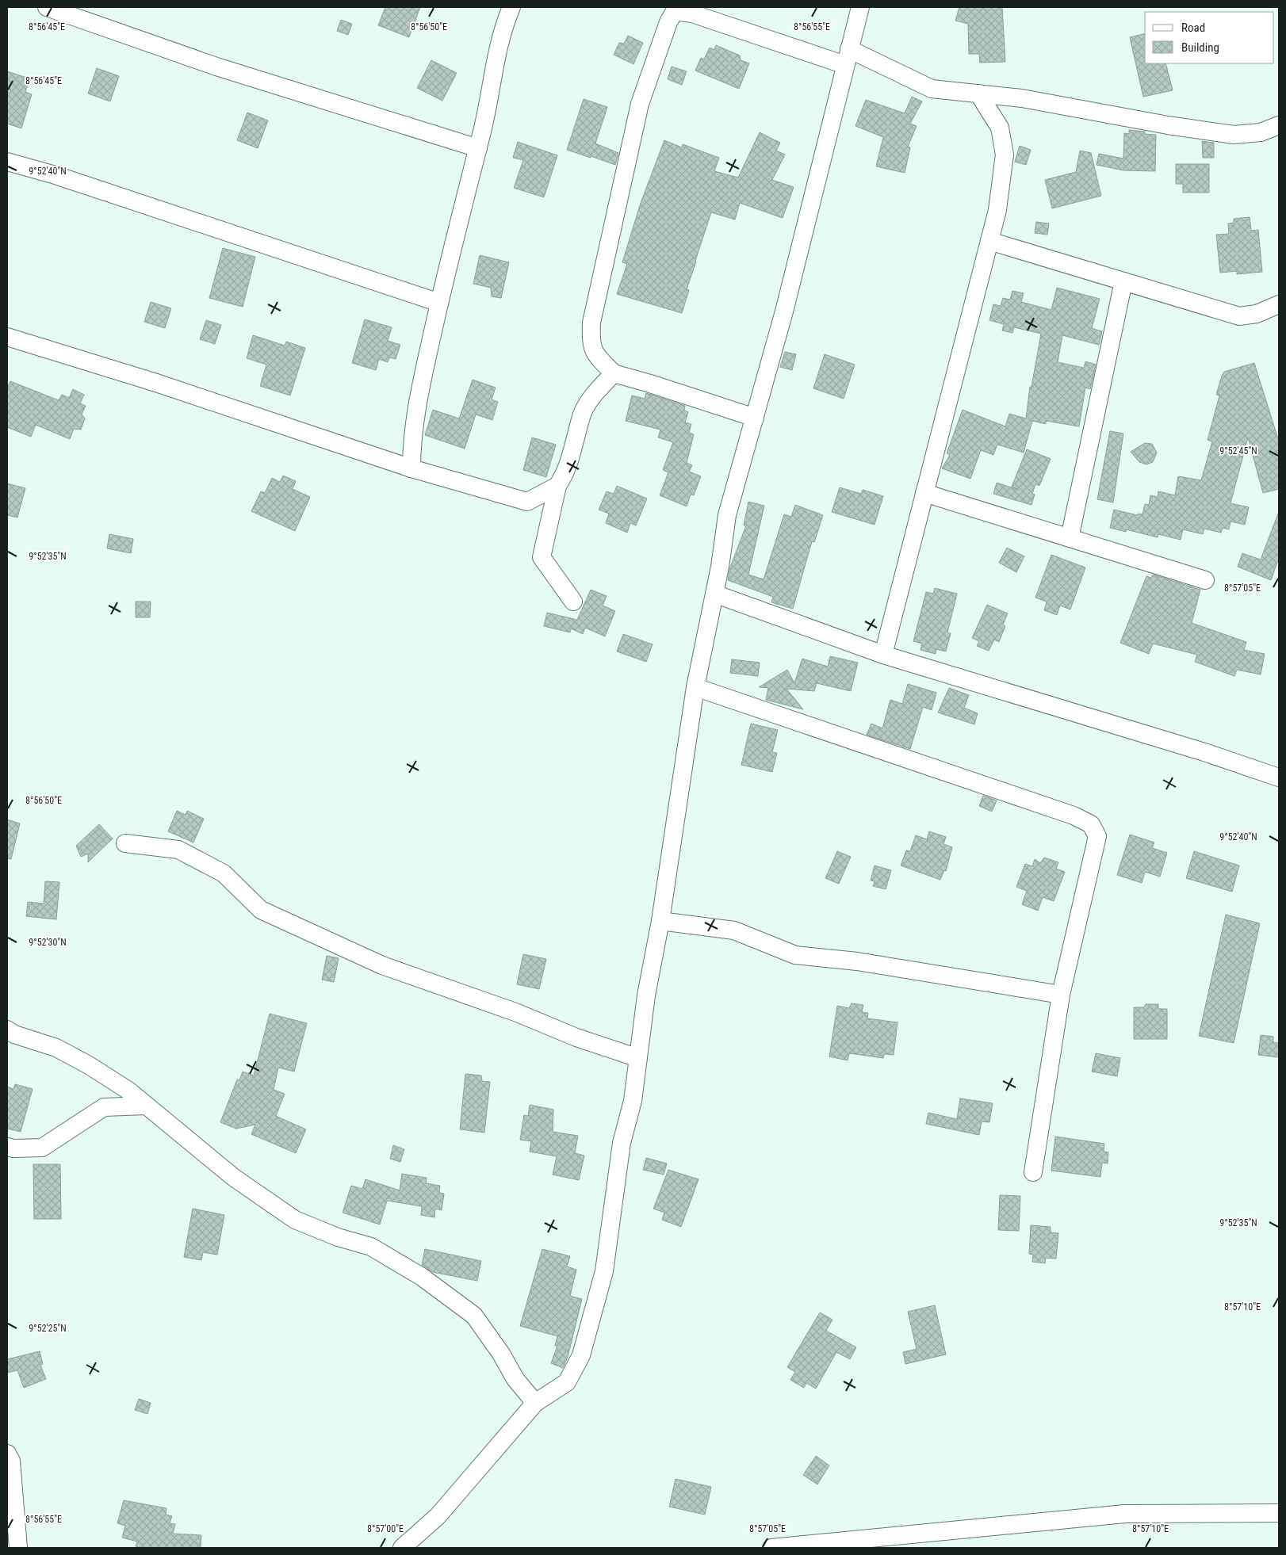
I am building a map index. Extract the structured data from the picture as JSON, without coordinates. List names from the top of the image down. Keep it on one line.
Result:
{"legend":["Road","Building"],"coordinates":["8°56'45\"E","8°56'50\"E","8°56'55\"E","9°52'40\"N","9°52'45\"N","9°52'35\"N","8°57'05\"E","9°52'30\"N","8°57'10\"E","9°52'25\"N","8°57'00\"E"]}
